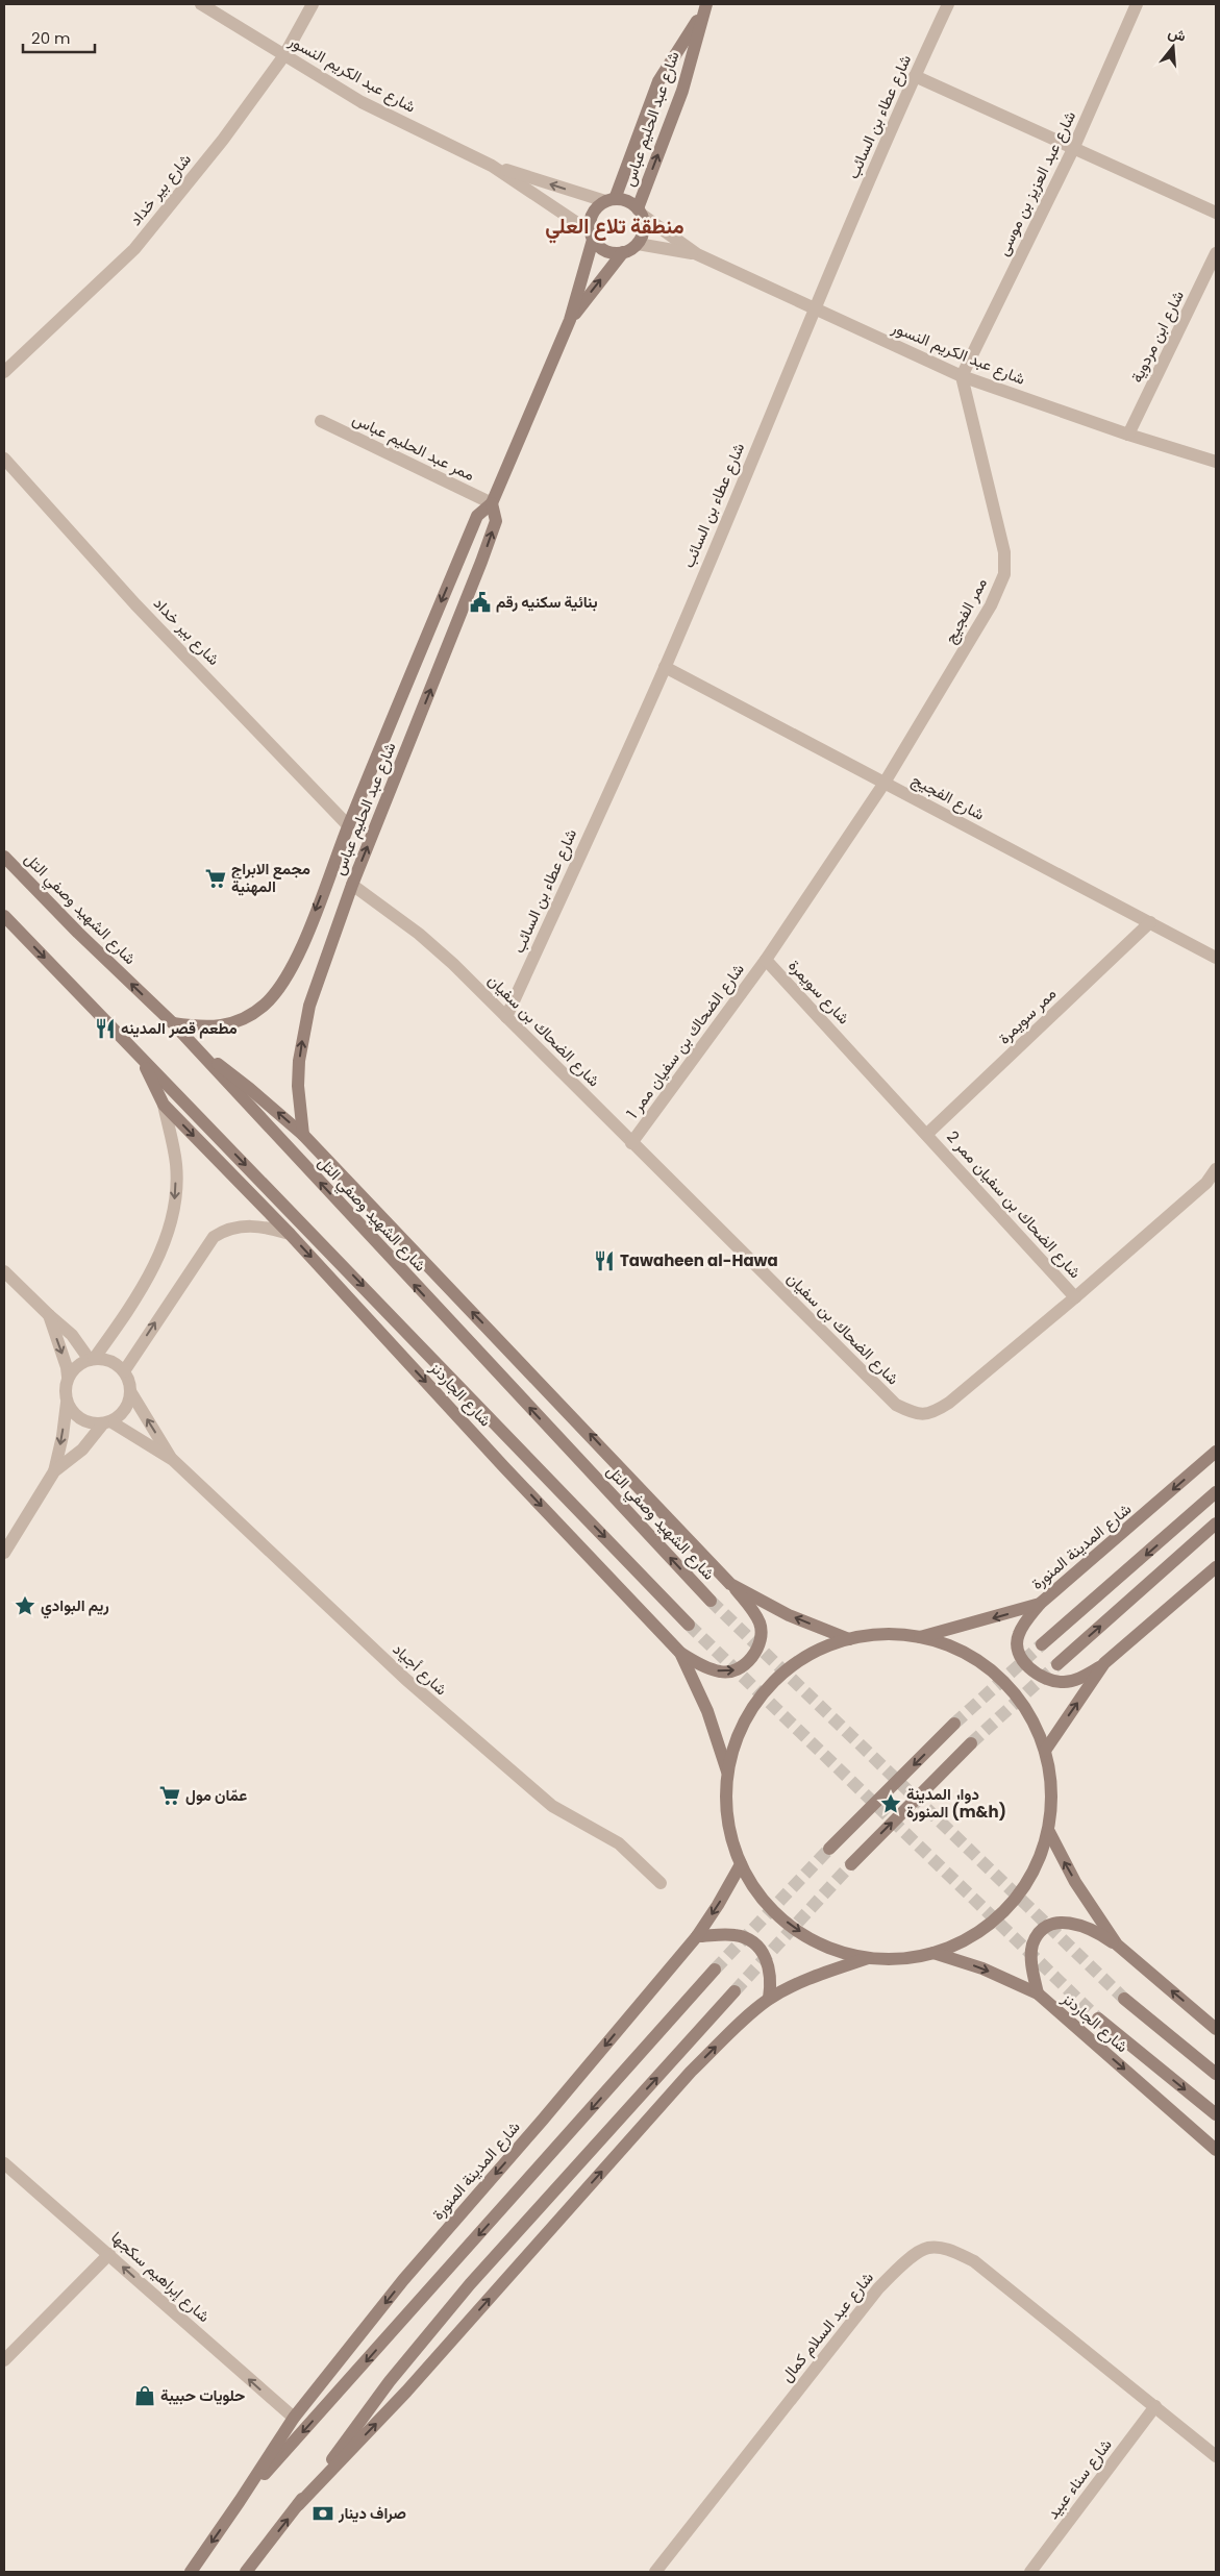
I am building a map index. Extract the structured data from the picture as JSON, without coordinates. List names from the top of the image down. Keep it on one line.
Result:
{"streets":{"street":["شارع عبد الكريم النسور","شارع عطاء بن السائب","شارع عبد الحليم عباس","شارع عبد العزيز بن موسى","شارع بير خداد","شارع ابن مردوية","ممر عبد الحليم عباس","ممر الفجيج","شارع الفجيج","شارع الشهيد وصفي التل","شارع سويمرة","ممر سويمرة","شارع الضحاك بن سفيان","شارع الضحاك بن سفيان ممر 1","شارع الضحاك بن سفيان ممر 2","شارع الجاردنز","شارع المدينة المنورة","شارع أجياد","شارع إبراهيم سكجها","شارع عبد السلام كمال","شارع سناء عبيد"]},"crossings":[["شارع عبد الكريم النسور","شارع عطاء بن السائب"],["شارع عبد الكريم النسور","شارع عبد الحليم عباس"],["شارع عبد الكريم النسور","شارع عبد العزيز بن موسى"],["شارع عبد الكريم النسور","شارع بير خداد"],["شارع عبد الكريم النسور","شارع ابن مردوية"],["شارع عبد الكريم النسور","ممر الفجيج"],["شارع عطاء بن السائب","شارع الفجيج"],["شارع عطاء بن السائب","شارع الضحاك بن سفيان"],["شارع عبد الحليم عباس","شارع بير خداد"],["شارع عبد الحليم عباس","ممر عبد الحليم عباس"],["شارع عبد الحليم عباس","شارع الشهيد وصفي التل"],["شارع عبد الحليم عباس","شارع الضحاك بن سفيان"],["شارع عبد العزيز بن موسى","ممر الفجيج"],["ممر الفجيج","شارع الفجيج"],["ممر الفجيج","شارع سويمرة"],["شارع الفجيج","شارع سويمرة"],["شارع الفجيج","ممر سويمرة"],["شارع سويمرة","ممر سويمرة"],["شارع سويمرة","شارع الضحاك بن سفيان ممر 1"],["شارع سويمرة","شارع الضحاك بن سفيان ممر 2"],["ممر سويمرة","شارع الضحاك بن سفيان ممر 2"],["شارع الضحاك بن سفيان","شارع الضحاك بن سفيان ممر 1"],["شارع الضحاك بن سفيان","شارع الضحاك بن سفيان ممر 2"],["شارع المدينة المنورة","شارع إبراهيم سكجها"],["شارع عبد السلام كمال","شارع سناء عبيد"]],"one_way":["شارع إبراهيم سكجها"],"districts":["منطقة تلاع العلي"],"places":{"public building":["بنائية سكنيه رقم"],"supermarket":["مجمع الابراج المهنية","عمّان مول"],"restaurant":["مطعم قصر المدينه","Tawaheen al-Hawa"],"place":["ريم البوادي","دوار المدينة المنورة (m&h)"],"shop":["حلويات حبيبة"],"bank":["صراف دينار"]},"scale_bar":"20 m","north":"top"}
